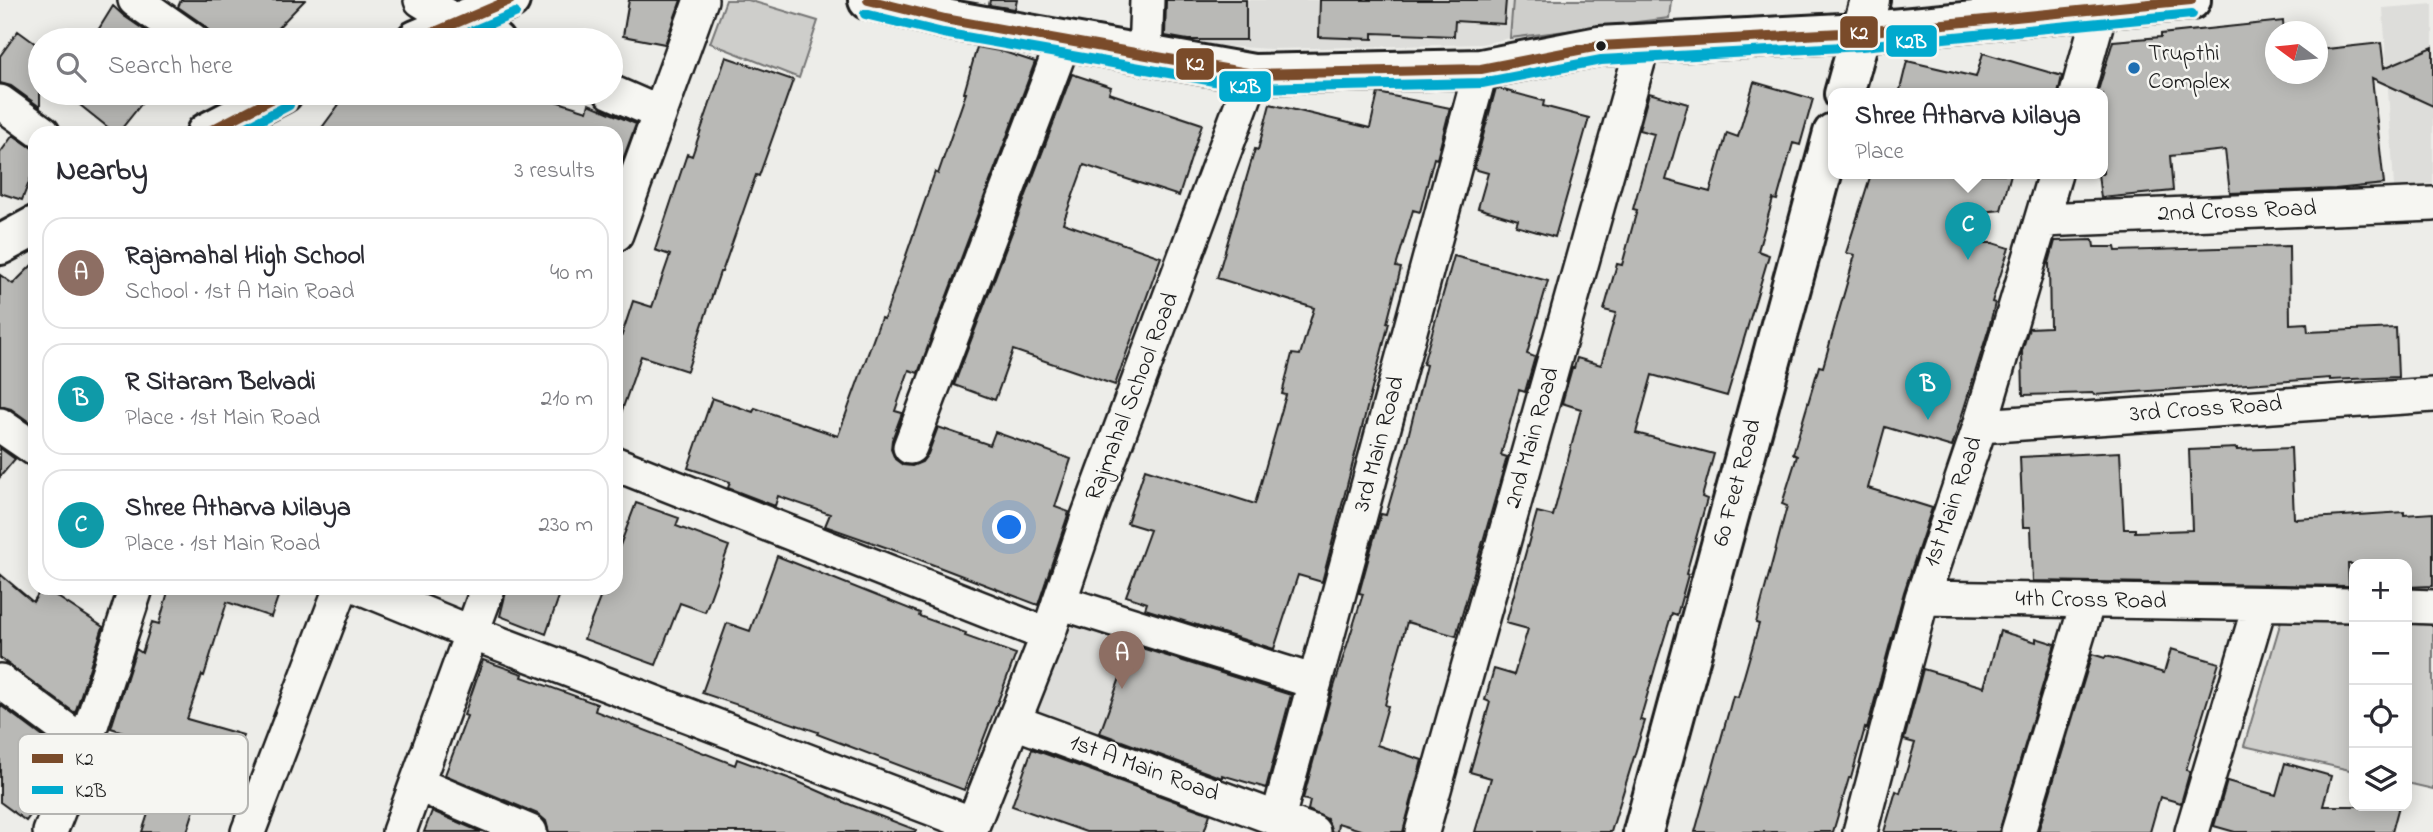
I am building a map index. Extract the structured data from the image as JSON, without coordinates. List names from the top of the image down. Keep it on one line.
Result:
{"streets":{"street":["2nd Cross Road","Rajmahal School Road","3rd Cross Road","2nd Main Road","3rd Main Road","60 Feet Road","1st Main Road","4th Cross Road","1st A Main Road"]},"crossings":[["2nd Cross Road","1st Main Road"],["Rajmahal School Road","1st A Main Road"],["3rd Cross Road","1st Main Road"],["3rd Main Road","1st A Main Road"],["1st Main Road","4th Cross Road"]],"places":["Trupthi Complex"],"lines":["transit line K2","transit line K2B"],"legend":["K2","K2B"],"north":"left","page":{"search":"Search here","popup":["Shree Atharva Nilaya","Place"],"heading":["Nearby","3 results"],"pins":["C","B","A"],"list":[{"mark":"A","name":"Rajamahal High School","note":"School · 1st A Main Road","value":"40 m"},{"mark":"B","name":"R Sitaram Belvadi","note":"Place · 1st Main Road","value":"210 m"},{"mark":"C","name":"Shree Atharva Nilaya","note":"Place · 1st Main Road","value":"230 m"}],"map_buttons":["+","−"]}}
